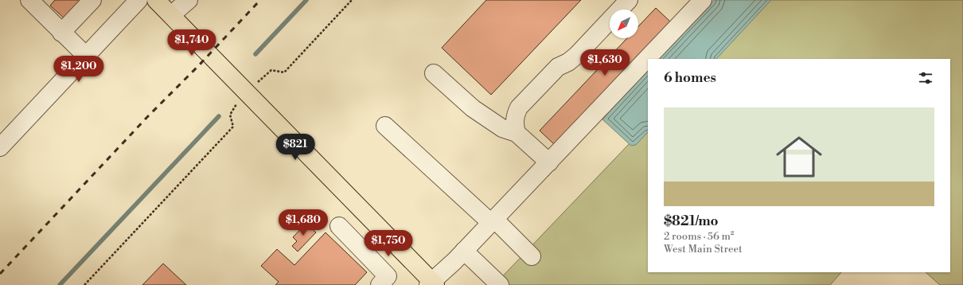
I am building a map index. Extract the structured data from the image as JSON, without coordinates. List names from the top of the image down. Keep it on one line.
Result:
{"north":"bottom left","page":{"price":["$1,740","$1,630","$1,200","$821","$1,680","$1,750"],"heading":"6 homes","list":[{"name":"$821/mo","note":"2 rooms · 56 m² · West Main Street"}]}}
